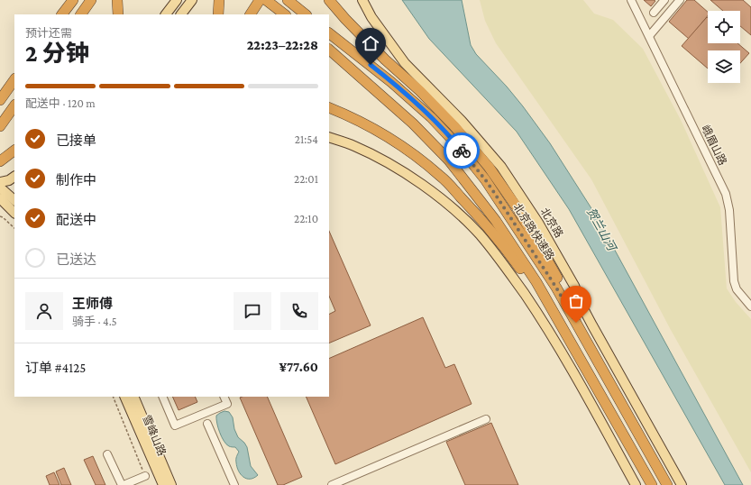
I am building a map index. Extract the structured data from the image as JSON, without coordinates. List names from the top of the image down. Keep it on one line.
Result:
{"streets":{"highway":["北京路快速路"],"main road":["北京路","雪峰山路"],"street":["峨眉山路"]},"water":["贺兰山河"],"page":{"heading":["2 分钟","预计还需","22:23–22:28"],"panel":["王师傅","骑手 · 4.5","订单 #4125","¥77.60"],"bar":"配送中 · 120 m","list":[["已接单","21:54"],["制作中","22:01"],["配送中","22:10"],"已送达"]}}
